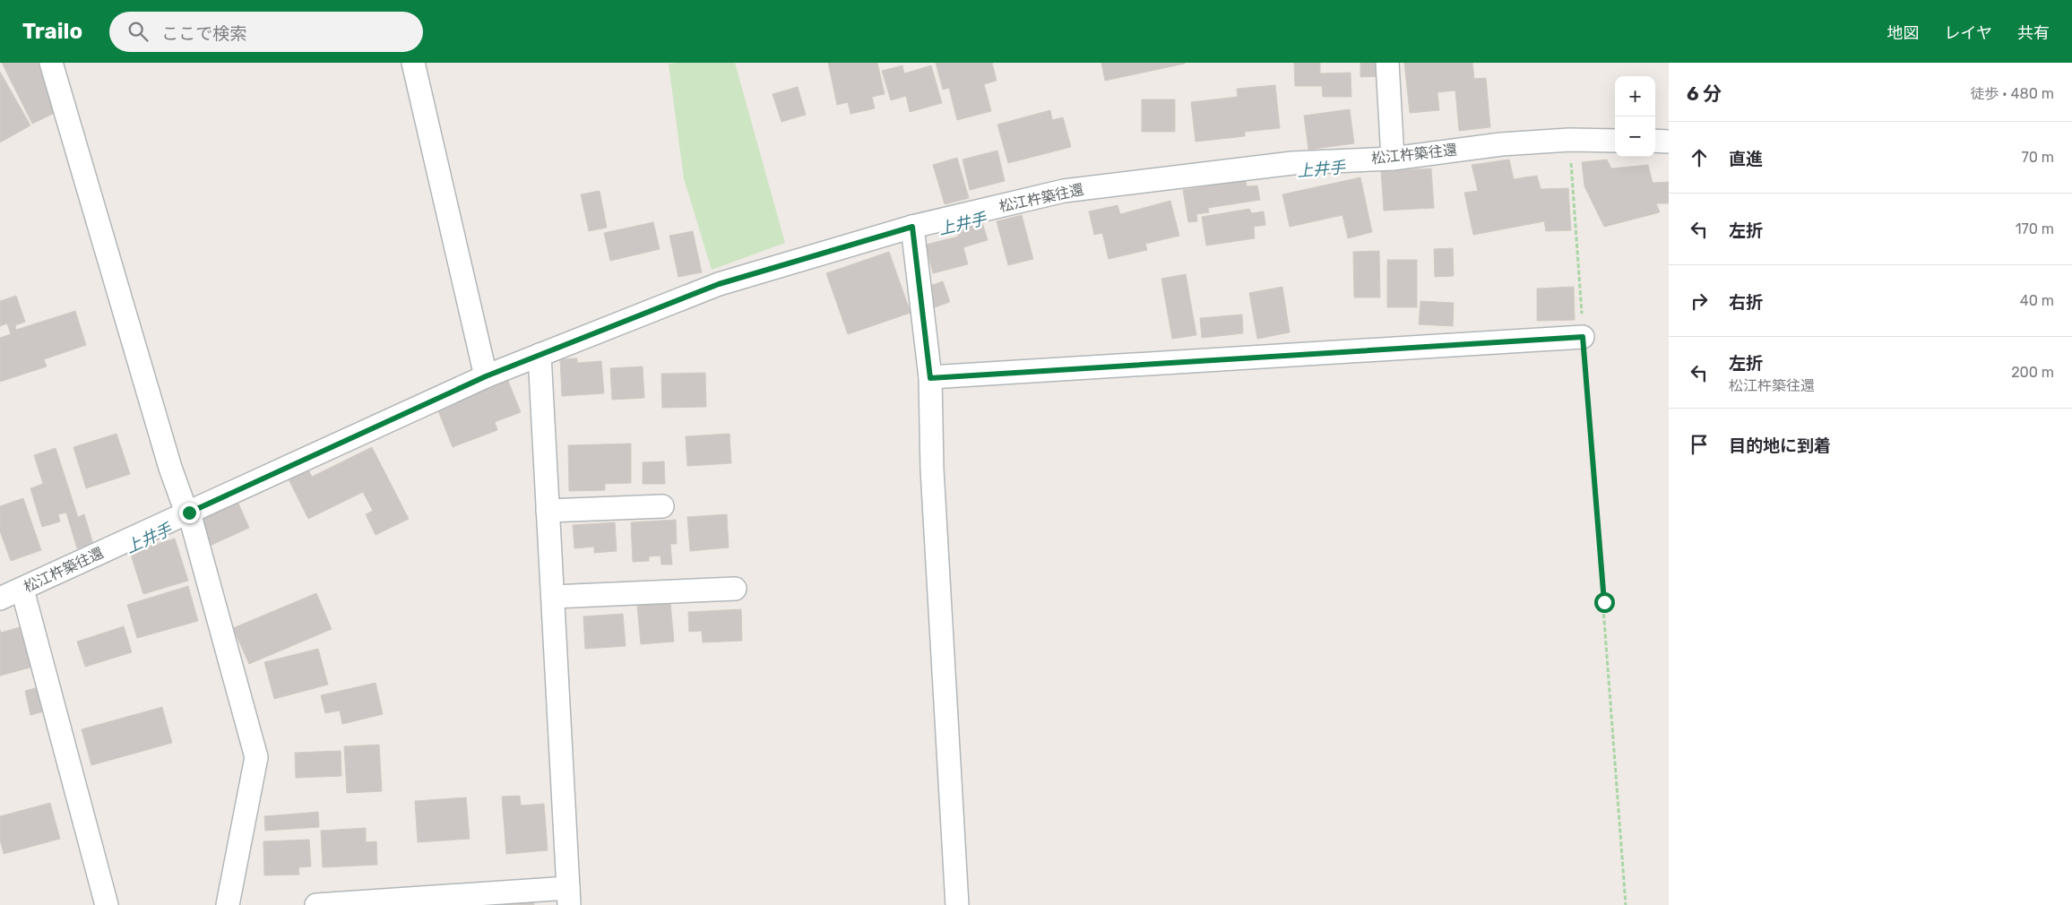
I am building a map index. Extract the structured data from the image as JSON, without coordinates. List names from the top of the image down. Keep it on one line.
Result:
{"streets":{"street":["松江杵築往還"]},"water":["上井手"],"page":{"header":"Trailo","search":"ここで検索","nav":["地図","レイヤ","共有"],"heading":["6 分","徒歩 · 480 m"],"map_buttons":["+","−"],"list":[["直進","70 m"],["左折","170 m"],["右折","40 m"],["左折","松江杵築往還","200 m"],"目的地に到着"]}}
